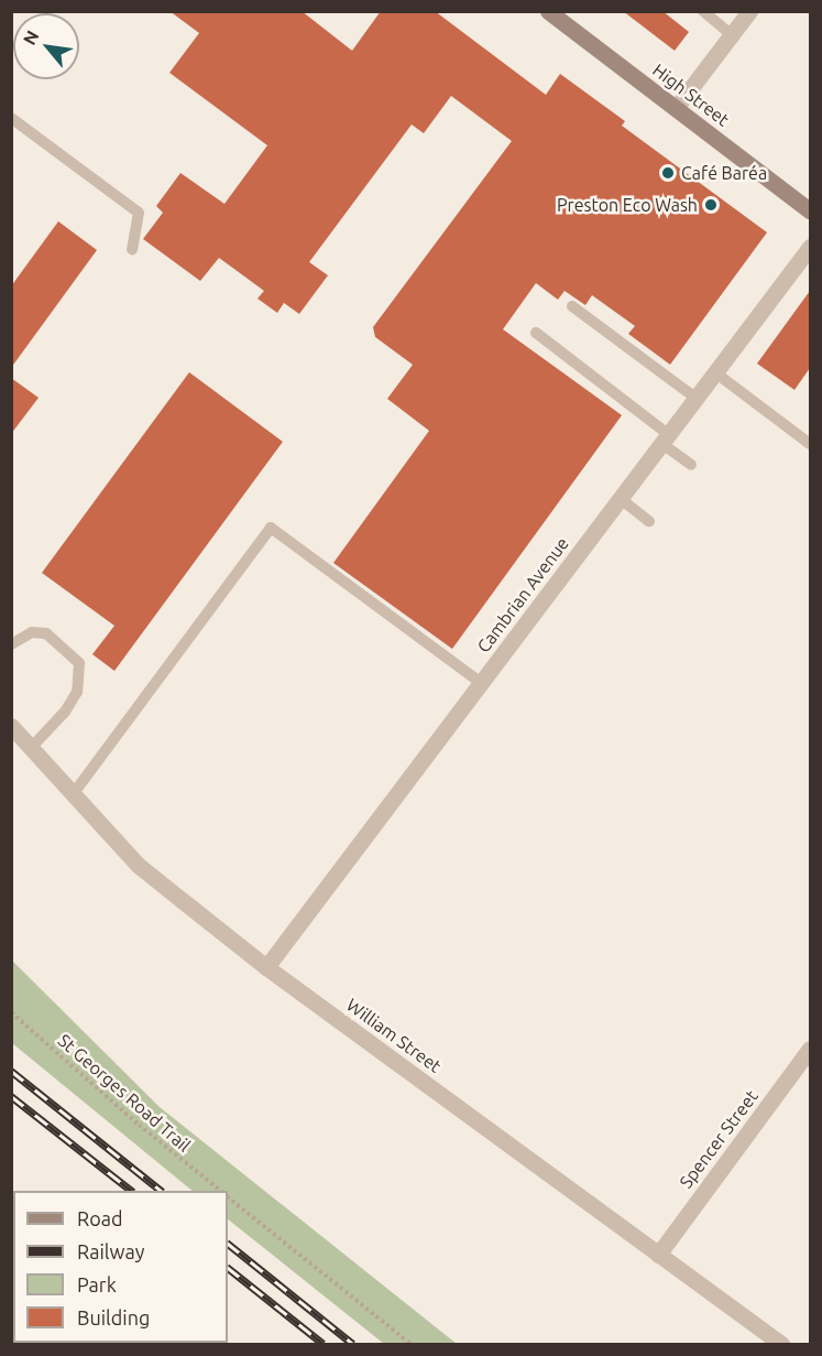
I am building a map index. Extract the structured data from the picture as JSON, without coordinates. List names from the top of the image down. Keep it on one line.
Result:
{"streets":{"main road":["High Street"],"street":["Cambrian Avenue","William Street","Spencer Street"],"path":["St Georges Road Trail"]},"crossings":[["Cambrian Avenue","William Street"],["William Street","Spencer Street"]],"places":["Café Baréa","Preston Eco Wash"],"legend":["Road","Railway","Park","Building"],"north":"top left"}
